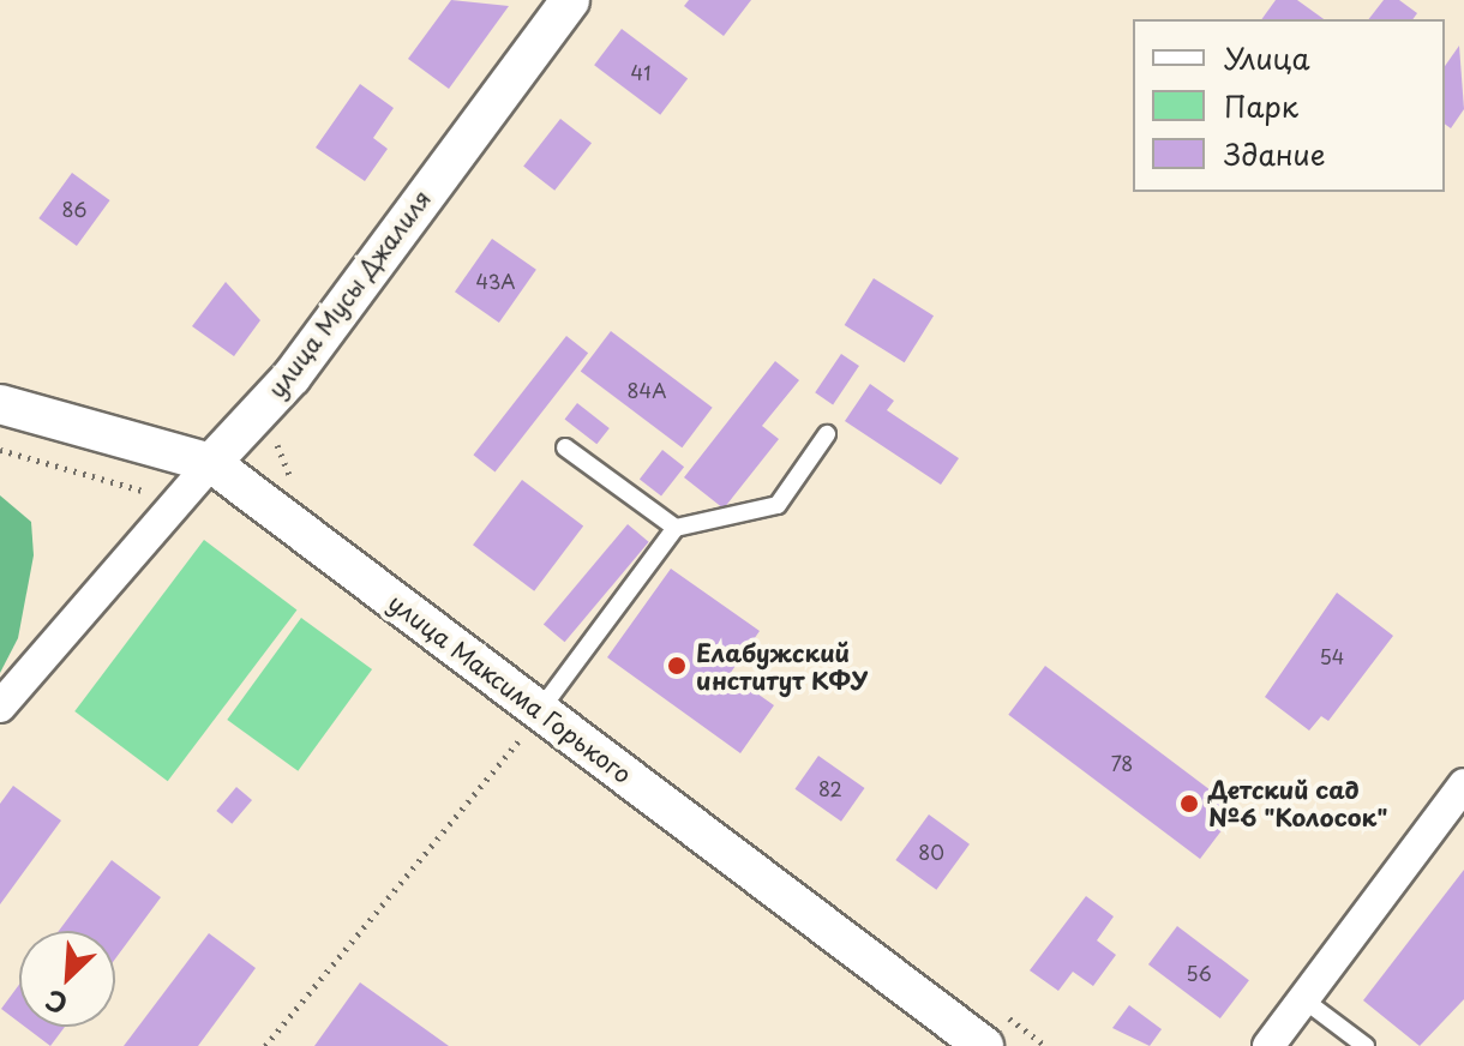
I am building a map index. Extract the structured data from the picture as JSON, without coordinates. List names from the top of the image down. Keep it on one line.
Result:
{"streets":{"street":["улица Мусы Джалиля","улица Максима Горького"]},"crossings":[["улица Мусы Джалиля","улица Максима Горького"]],"places":["Елабужский институт КФУ","Детский сад №6 \"Колосок\""],"house_numbers":["41","86","43А","84А","54","78","82","80","56"],"legend":["Улица","Парк","Здание"],"north":"bottom left"}
